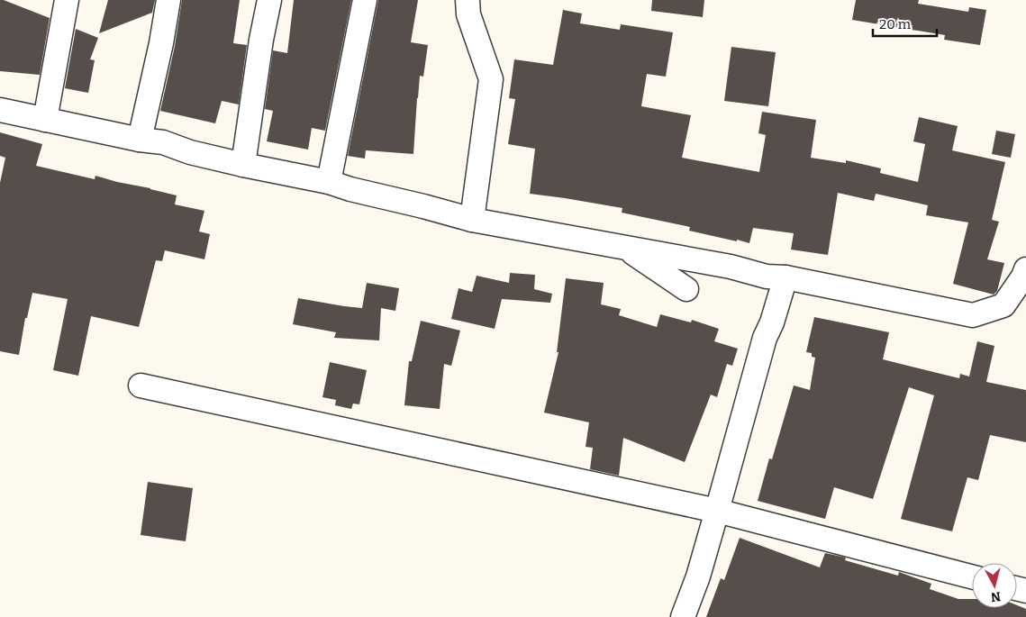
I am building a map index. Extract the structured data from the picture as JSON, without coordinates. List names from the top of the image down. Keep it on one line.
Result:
{"scale_bar":"20 m","north":"bottom"}
